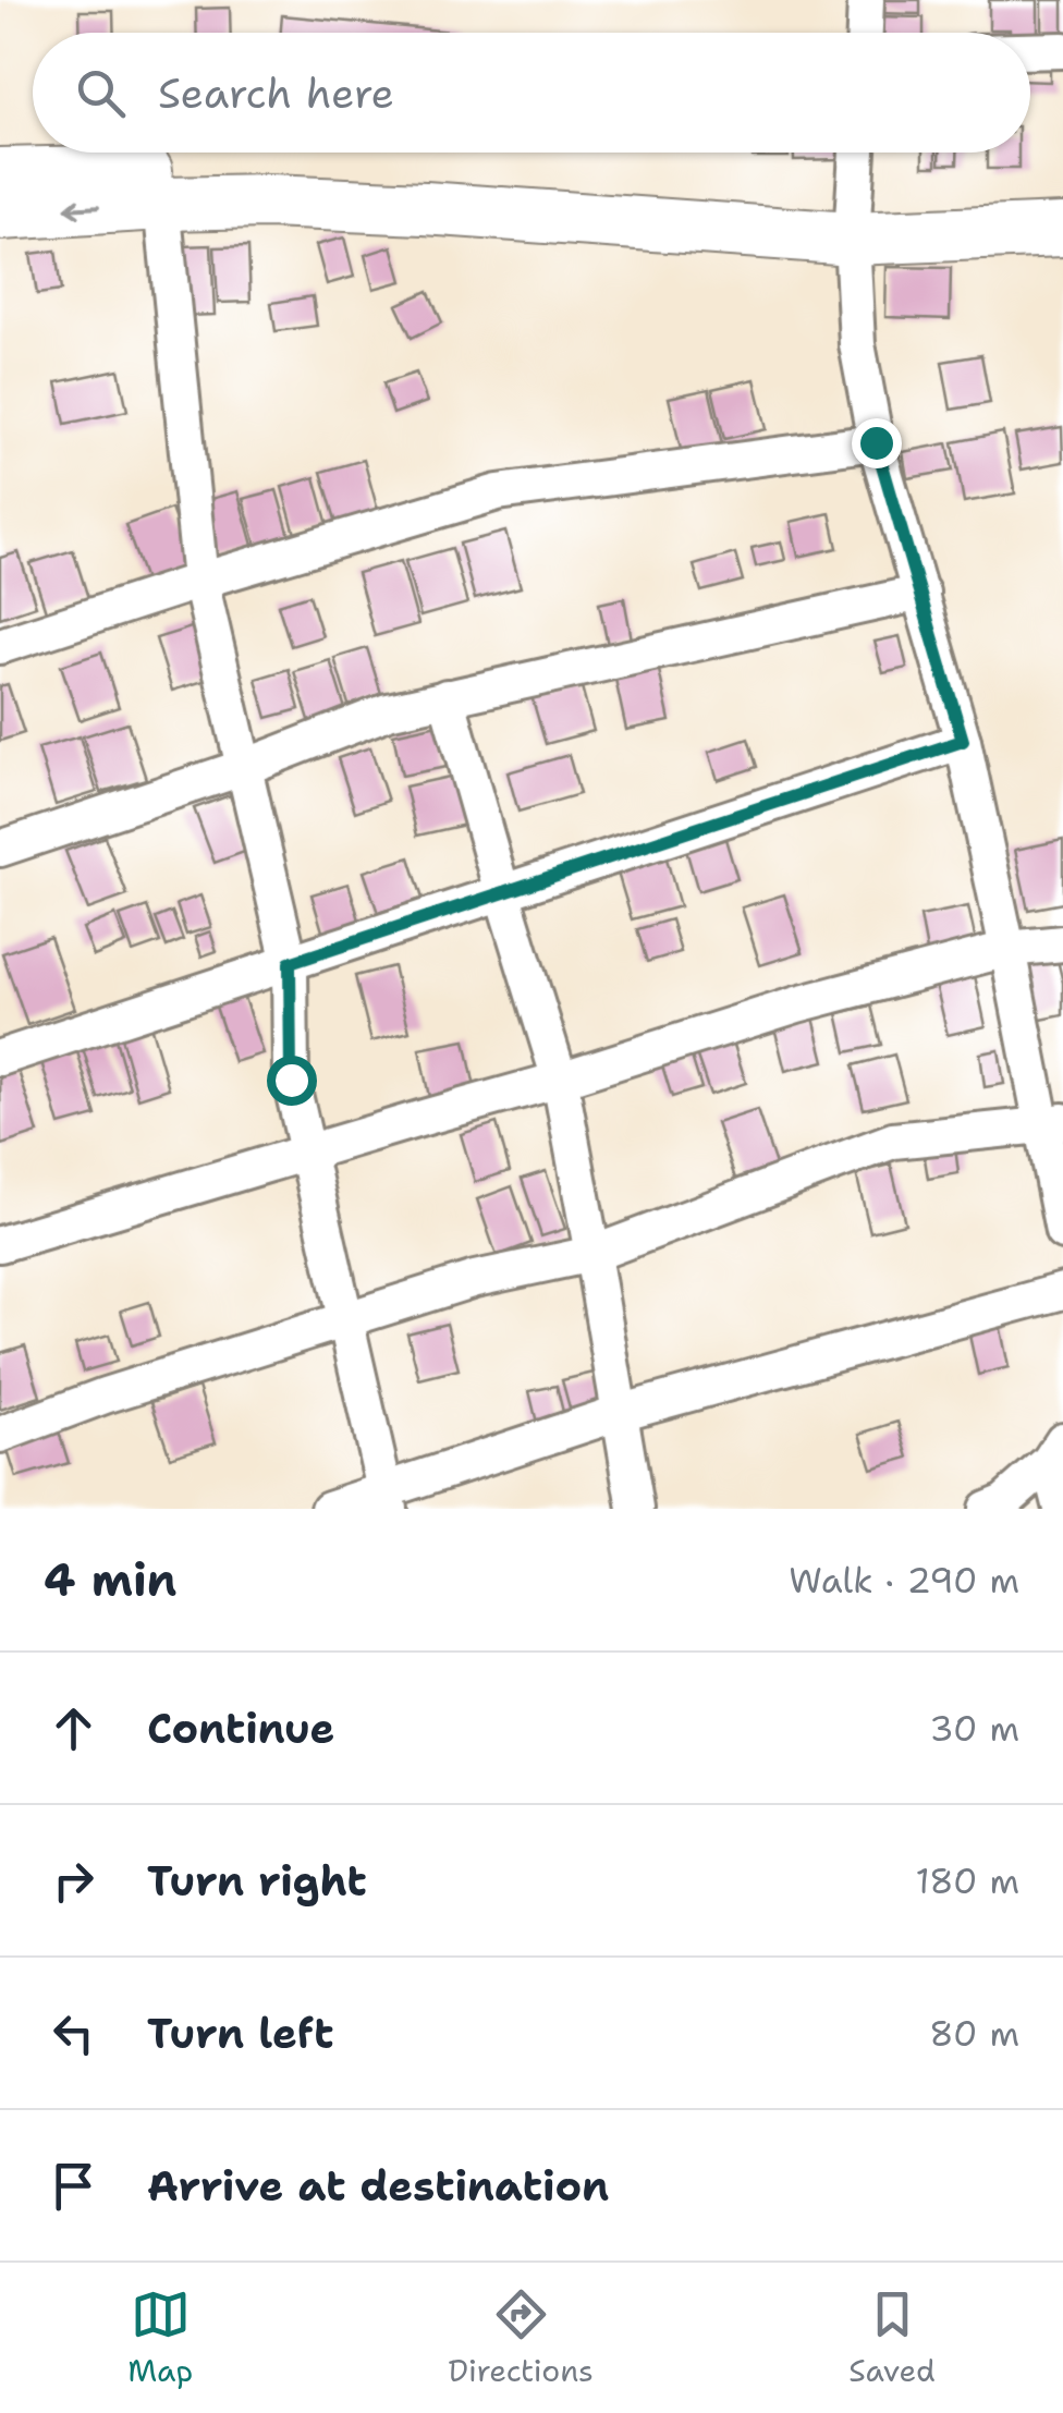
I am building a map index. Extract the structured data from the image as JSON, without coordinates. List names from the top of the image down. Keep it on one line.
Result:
{"page":{"search":"Search here","heading":["4 min","Walk · 290 m"],"list":[["Continue","30 m"],["Turn right","180 m"],["Turn left","80 m"],"Arrive at destination"],"nav":["Map","Directions","Saved"]}}
